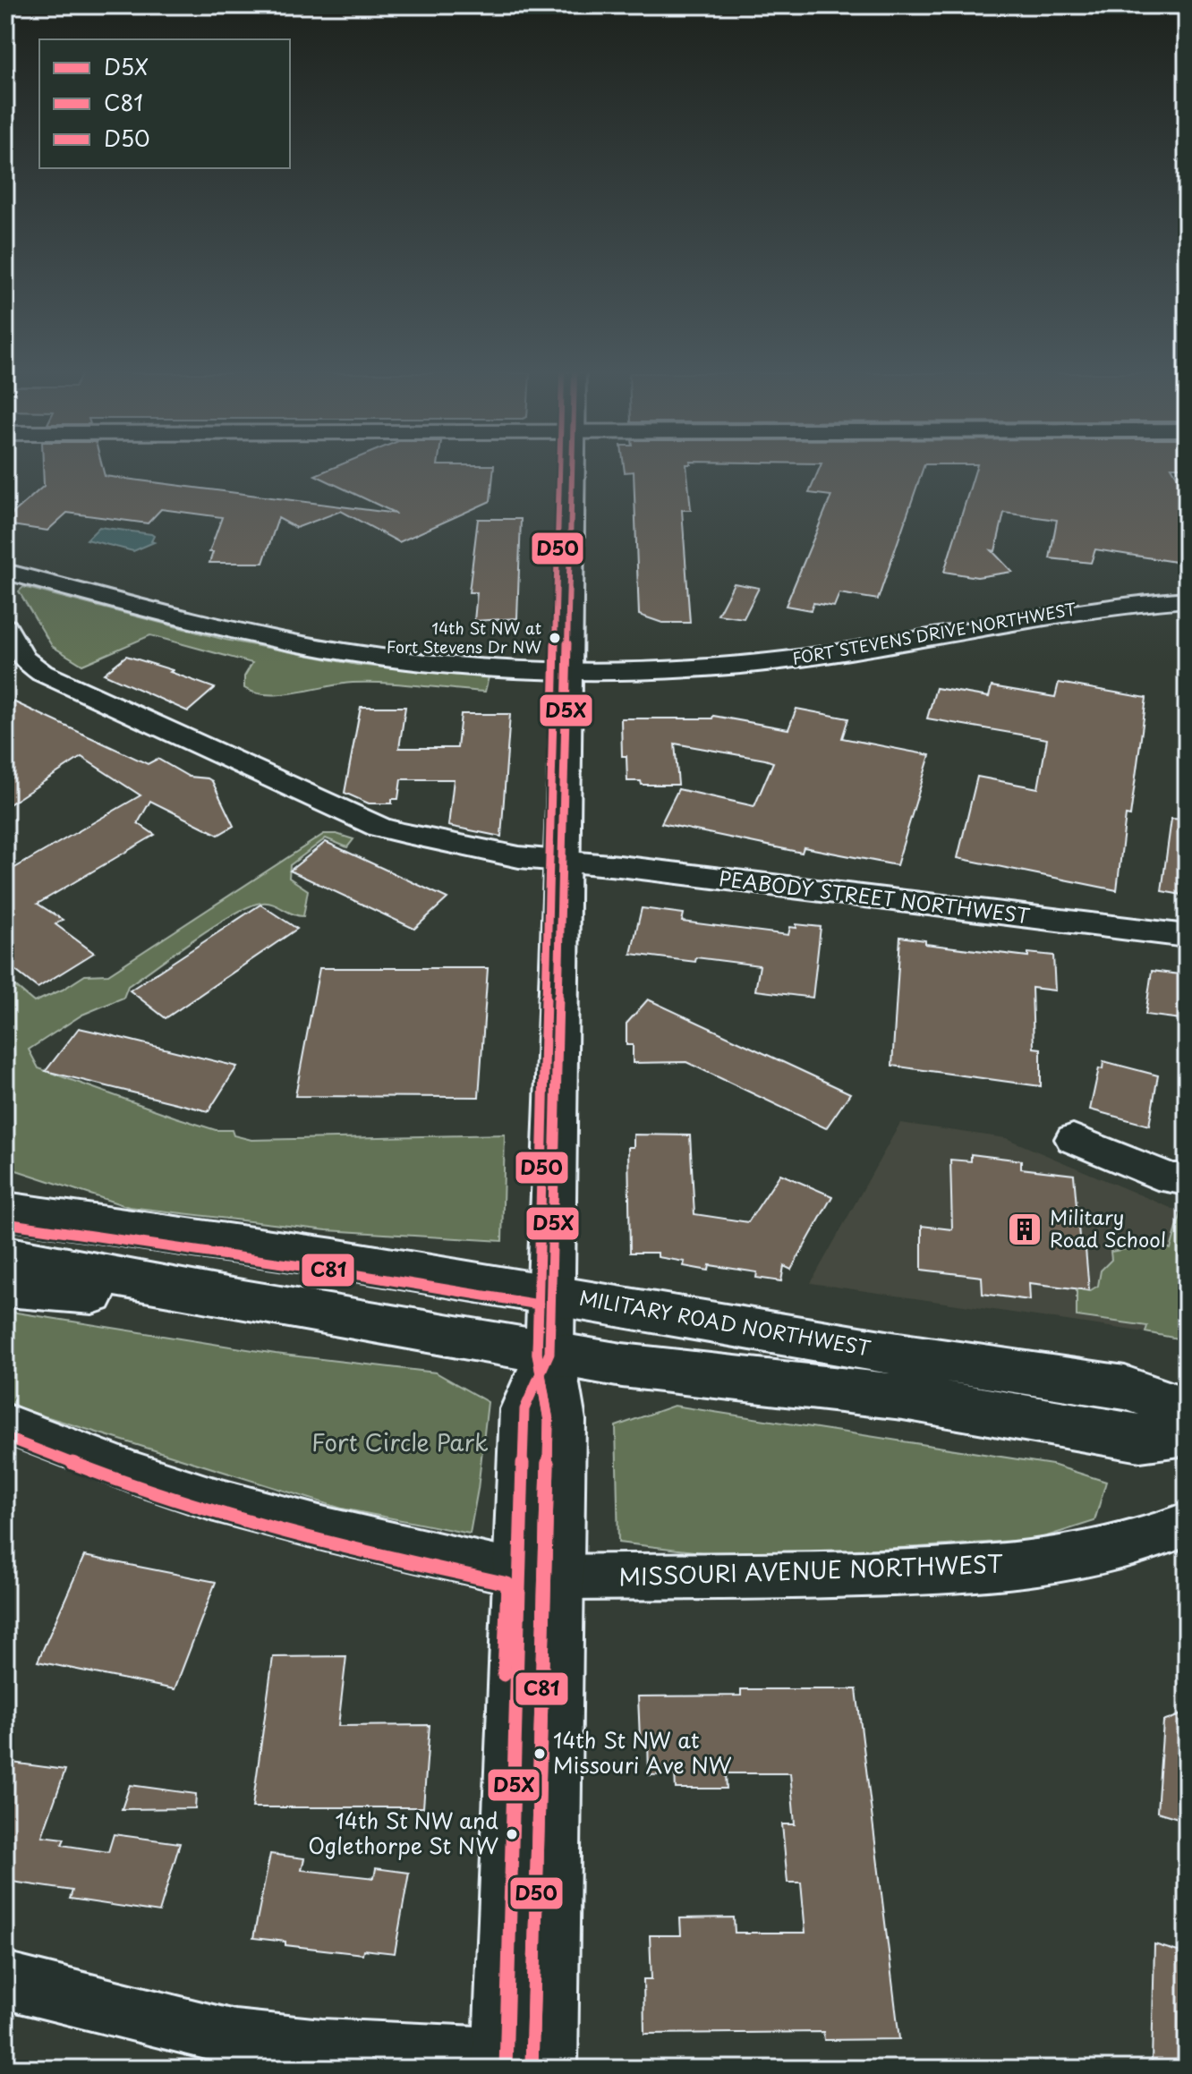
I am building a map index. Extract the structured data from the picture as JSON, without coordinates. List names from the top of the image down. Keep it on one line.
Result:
{"streets":{"street":["FORT STEVENS DRIVE NORTHWEST","PEABODY STREET NORTHWEST","MILITARY ROAD NORTHWEST","MISSOURI AVENUE NORTHWEST"]},"parks":["Fort Circle Park"],"places":{"other":["14th St NW at Fort Stevens Dr NW","14th St NW at Missouri Ave NW","14th St NW and Oglethorpe St NW"],"building":["Military Road School"]},"lines":["transit line D5X","transit line D50","transit line C81"],"legend":["D5X","C81","D50"]}
